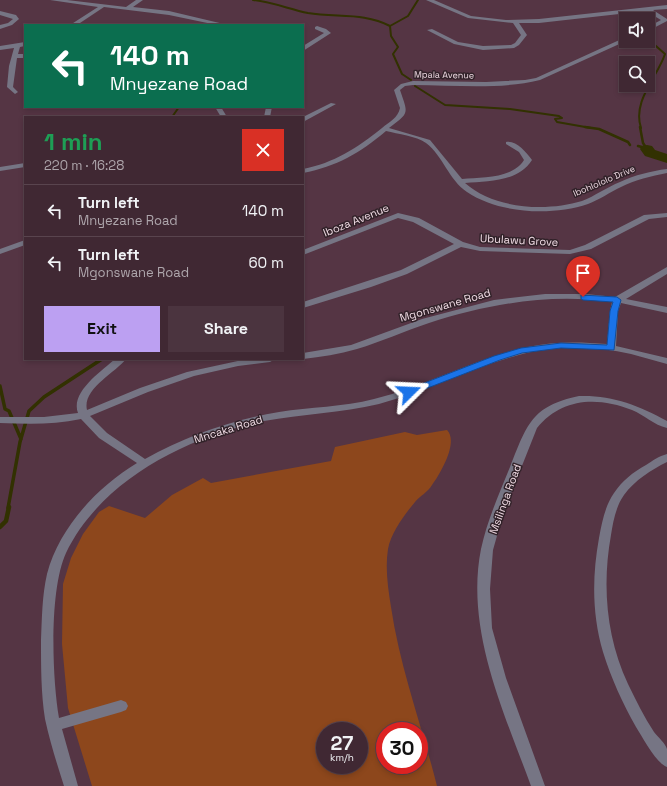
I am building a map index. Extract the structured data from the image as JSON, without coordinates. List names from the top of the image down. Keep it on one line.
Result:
{"streets":{"street":["Mpala Avenue","Ibohlololo Drive","Iboza Avenue","Ubulawu Grove","Mgonswane Road","Mncaka Road","Msilinga Road"]},"crossings":[["Mpala Avenue","Ibohlololo Drive"],["Iboza Avenue","Ubulawu Grove"]],"page":{"turn":["140 m","Mnyezane Road"],"heading":["1 min","220 m · 16:28"],"list":[{"name":"Turn left","note":"Mnyezane Road","value":"140 m"},{"name":"Turn left","note":"Mgonswane Road","value":"60 m"}],"buttons":["Exit","Share"],"speed":"27 km/h","limit":"30"}}
